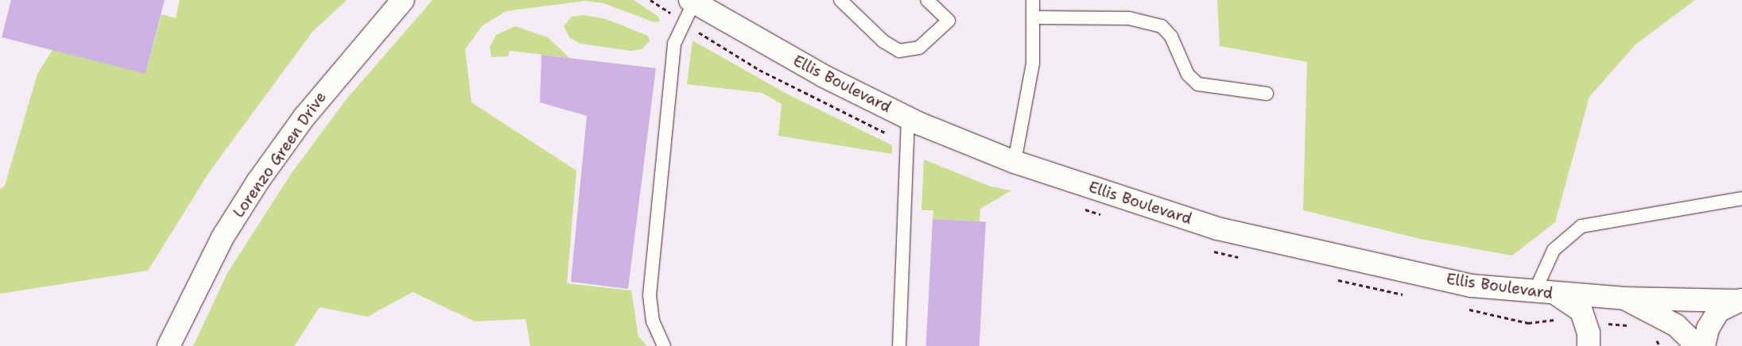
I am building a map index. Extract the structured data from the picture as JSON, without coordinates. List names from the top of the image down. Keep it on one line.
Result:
{"streets":{"main road":["Ellis Boulevard","Lorenzo Green Drive"]}}
